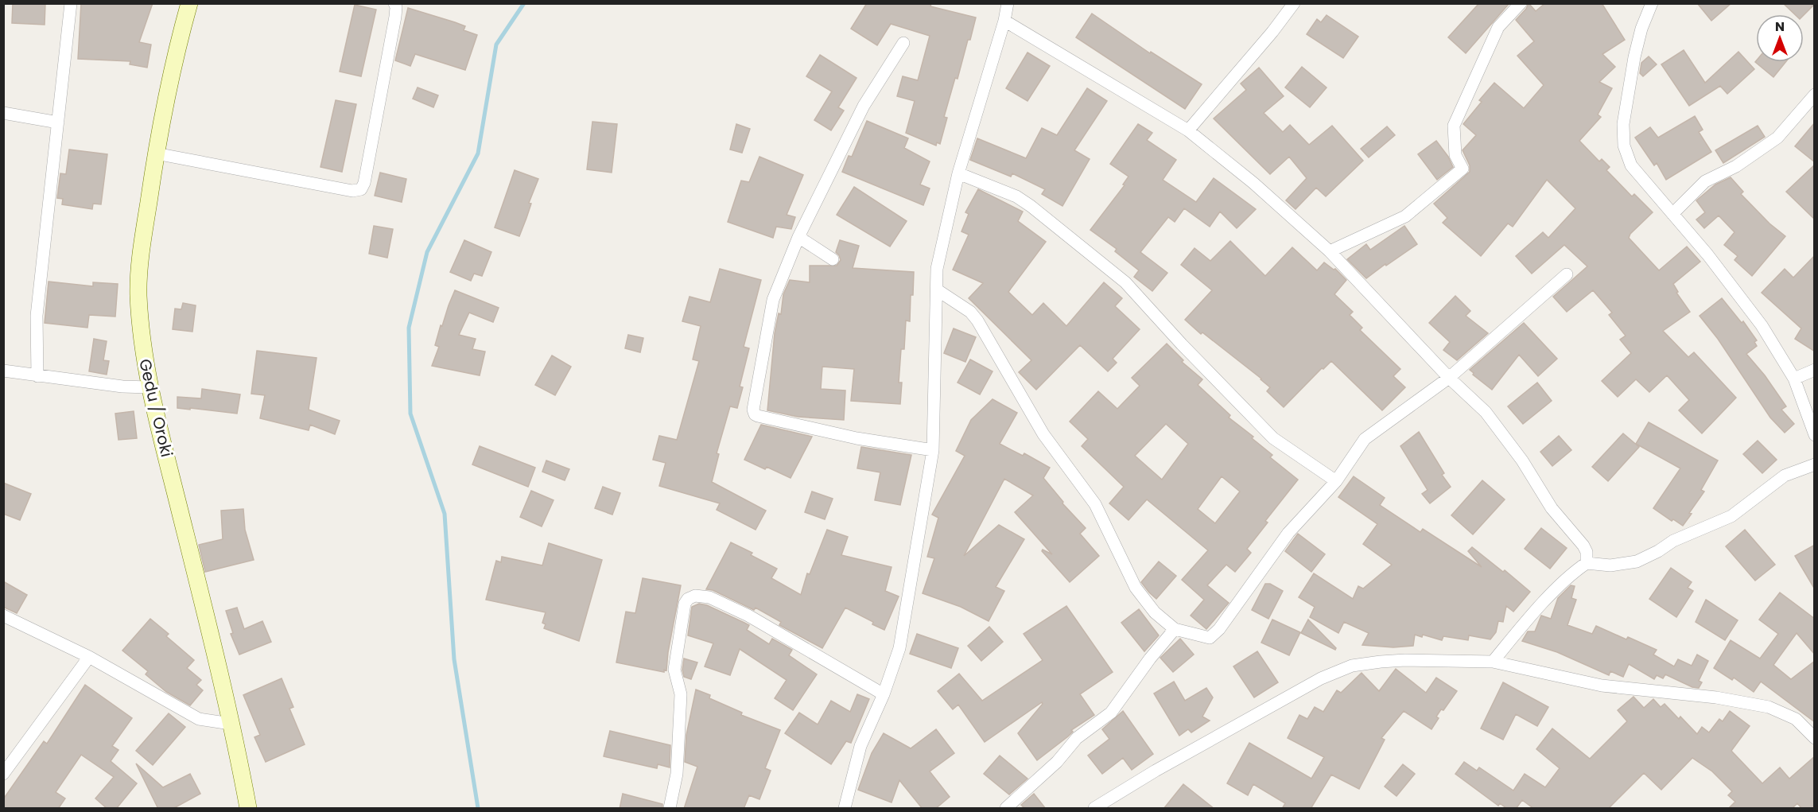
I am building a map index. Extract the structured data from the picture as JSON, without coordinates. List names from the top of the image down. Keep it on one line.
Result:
{"streets":{"street":["Gedu / Oroki"]},"north":"top"}
